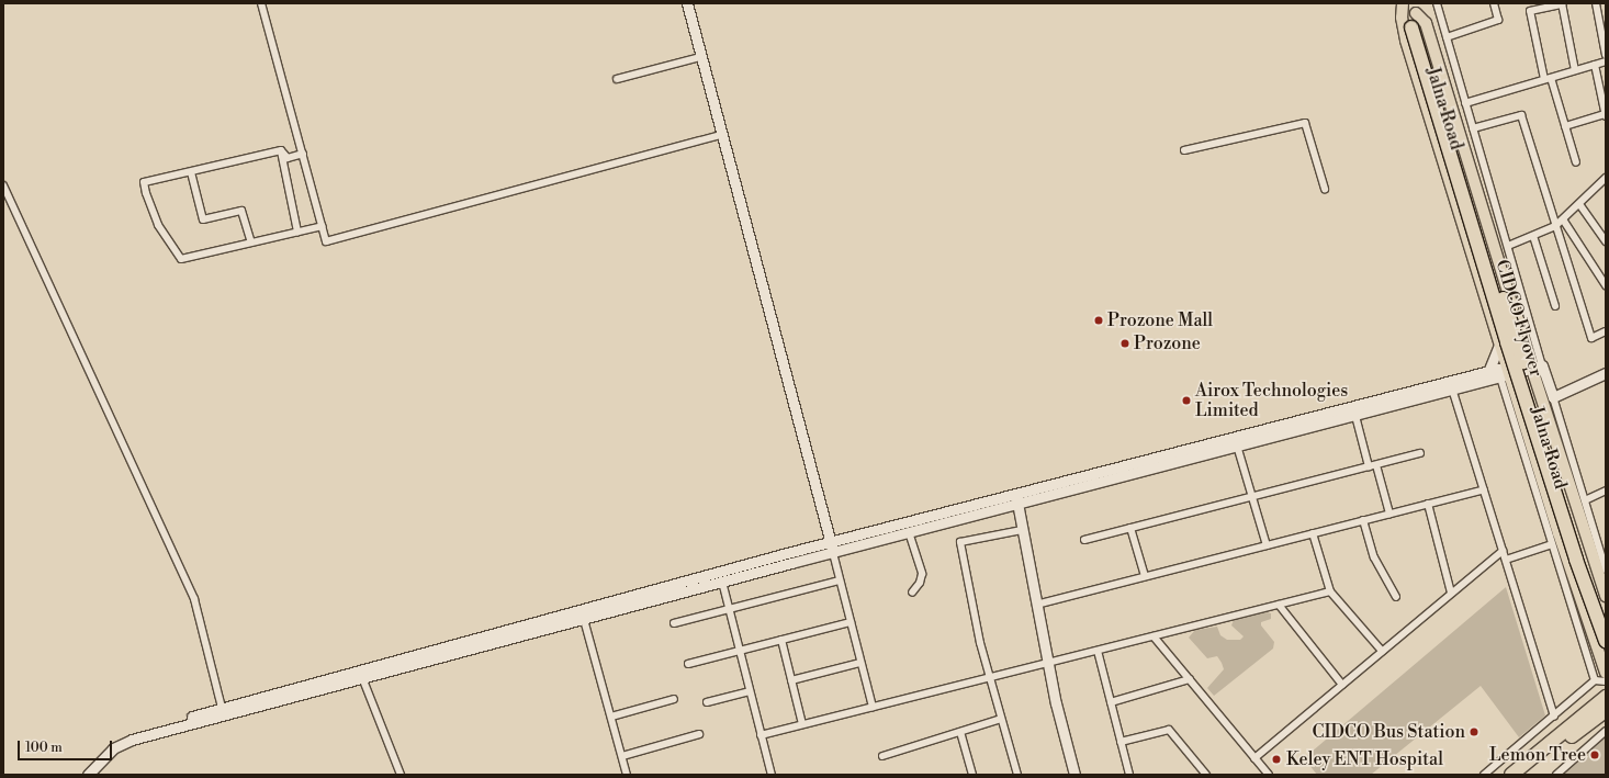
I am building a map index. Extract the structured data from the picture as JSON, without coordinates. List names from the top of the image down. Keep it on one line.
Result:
{"streets":{"highway":["CIDCO Flyover"],"main road":["Jalna Road"]},"crossings":[["Jalna Road","CIDCO Flyover"]],"places":["Prozone Mall","Prozone","Airox Technologies Limited","CIDCO Bus Station","Lemon Tree","Keley ENT Hospital"],"scale_bar":"100 m"}
